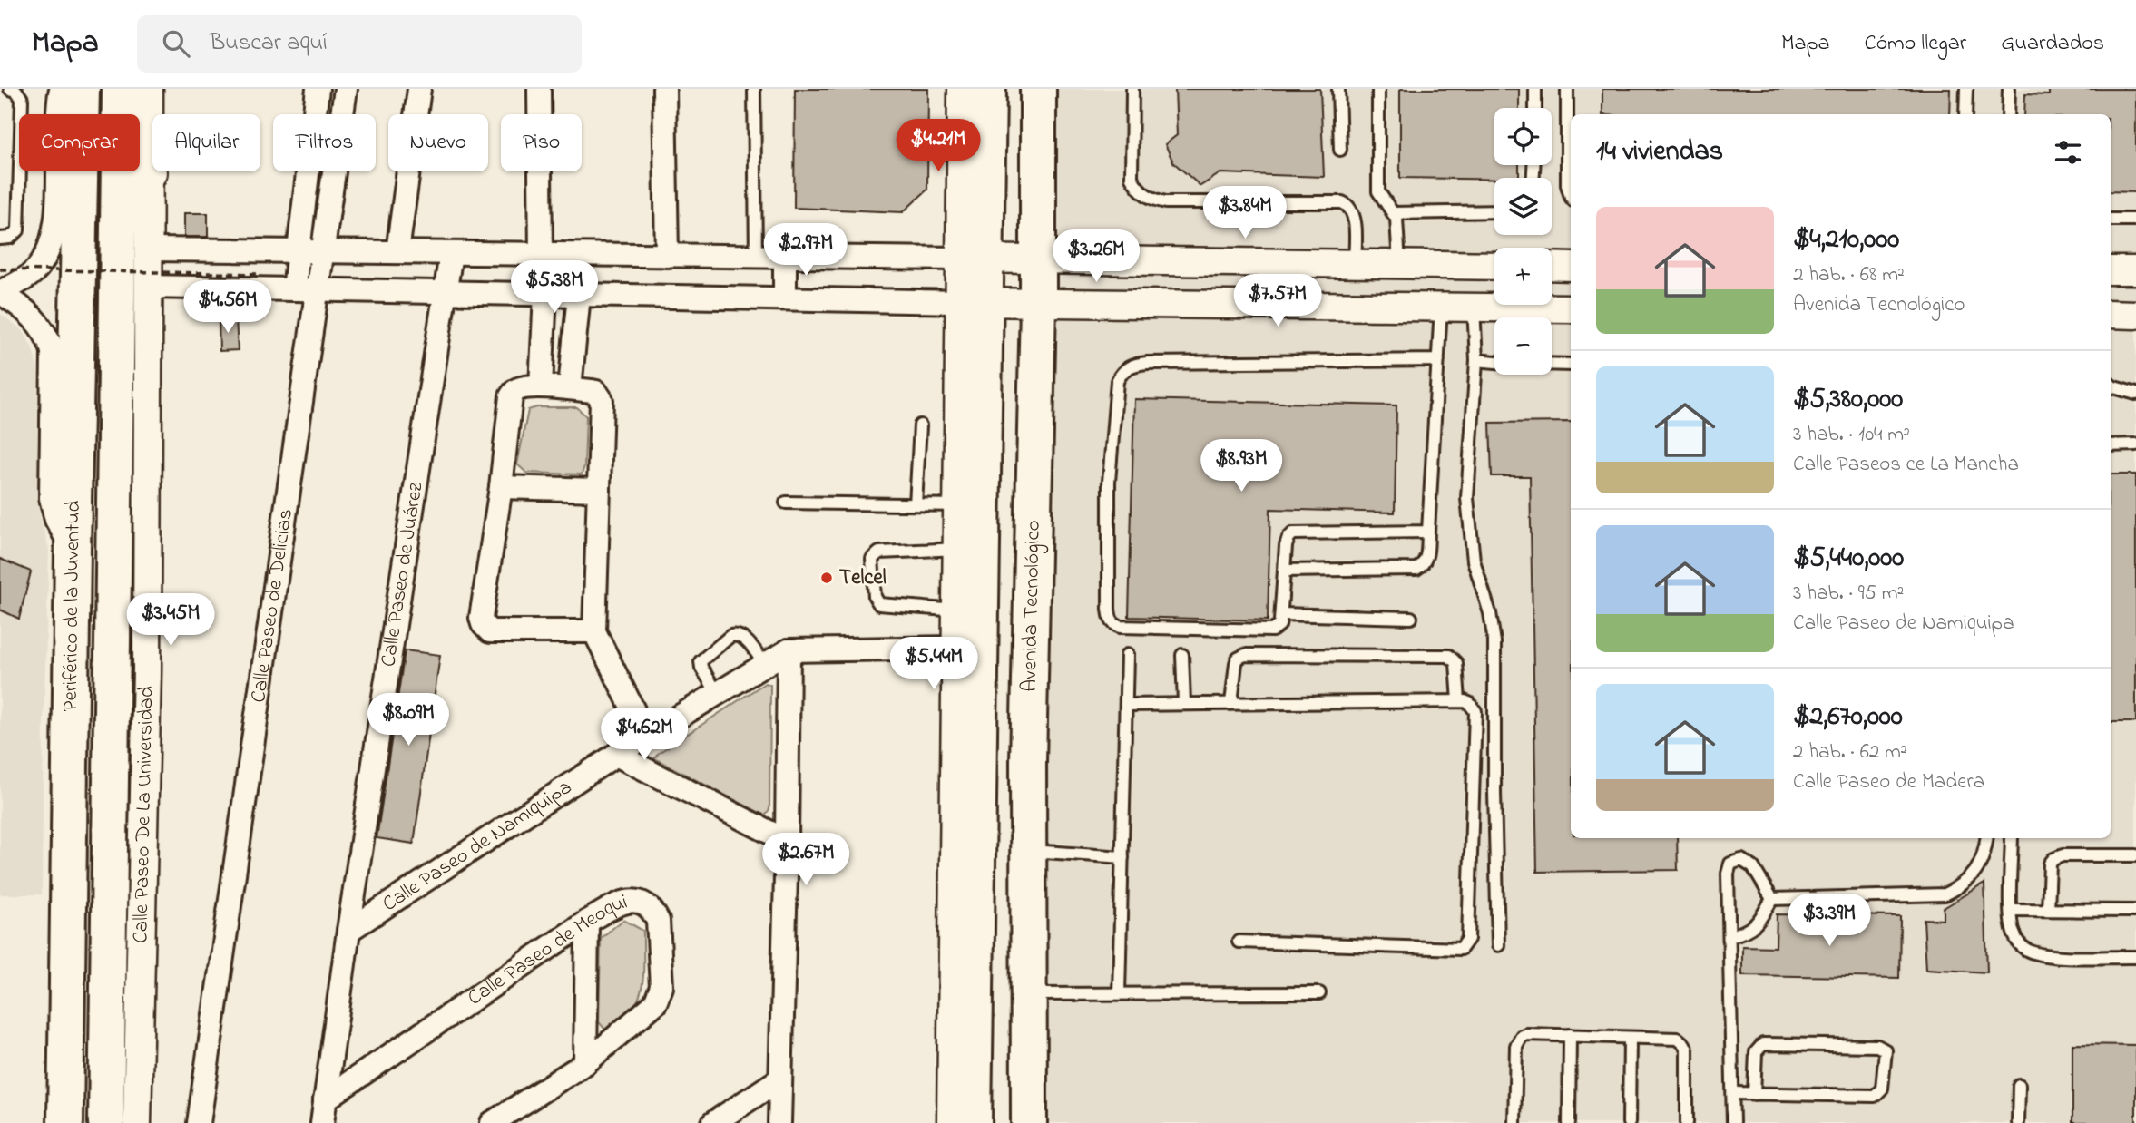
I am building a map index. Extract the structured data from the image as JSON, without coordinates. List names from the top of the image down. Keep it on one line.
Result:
{"streets":{"main road":["Periférico de la Juventud","Avenida Tecnológico"],"street":["Calle Paseo de Juárez","Calle Paseo de Delicias","Calle Paseo De La Universidad","Calle Paseo de Namiquipa","Calle Paseo de Meoqui"]},"crossings":[["Calle Paseo de Juárez","Calle Paseo de Namiquipa"],["Calle Paseo de Juárez","Calle Paseo de Meoqui"]],"places":["Telcel"],"page":{"header":"Mapa","search":"Buscar aquí","nav":["Mapa","Cómo llegar","Guardados"],"map_buttons":["+","−"],"chip":["Comprar","Alquilar","Filtros","Nuevo","Piso"],"heading":"14 viviendas","price":["$4.21M","$3.84M","$2.97M","$3.26M","$5.38M","$7.57M","$4.56M","$8.93M","$3.45M","$5.44M","$8.09M","$4.62M","$2.67M","$3.39M"],"list":[{"name":"$4,210,000","note":"2 hab. · 68 m² · Avenida Tecnológico"},{"name":"$5,380,000","note":"3 hab. · 104 m² · Calle Paseos ce La Mancha"},{"name":"$5,440,000","note":"3 hab. · 95 m² · Calle Paseo de Namiquipa"},{"name":"$2,670,000","note":"2 hab. · 62 m² · Calle Paseo de Madera"}]}}
